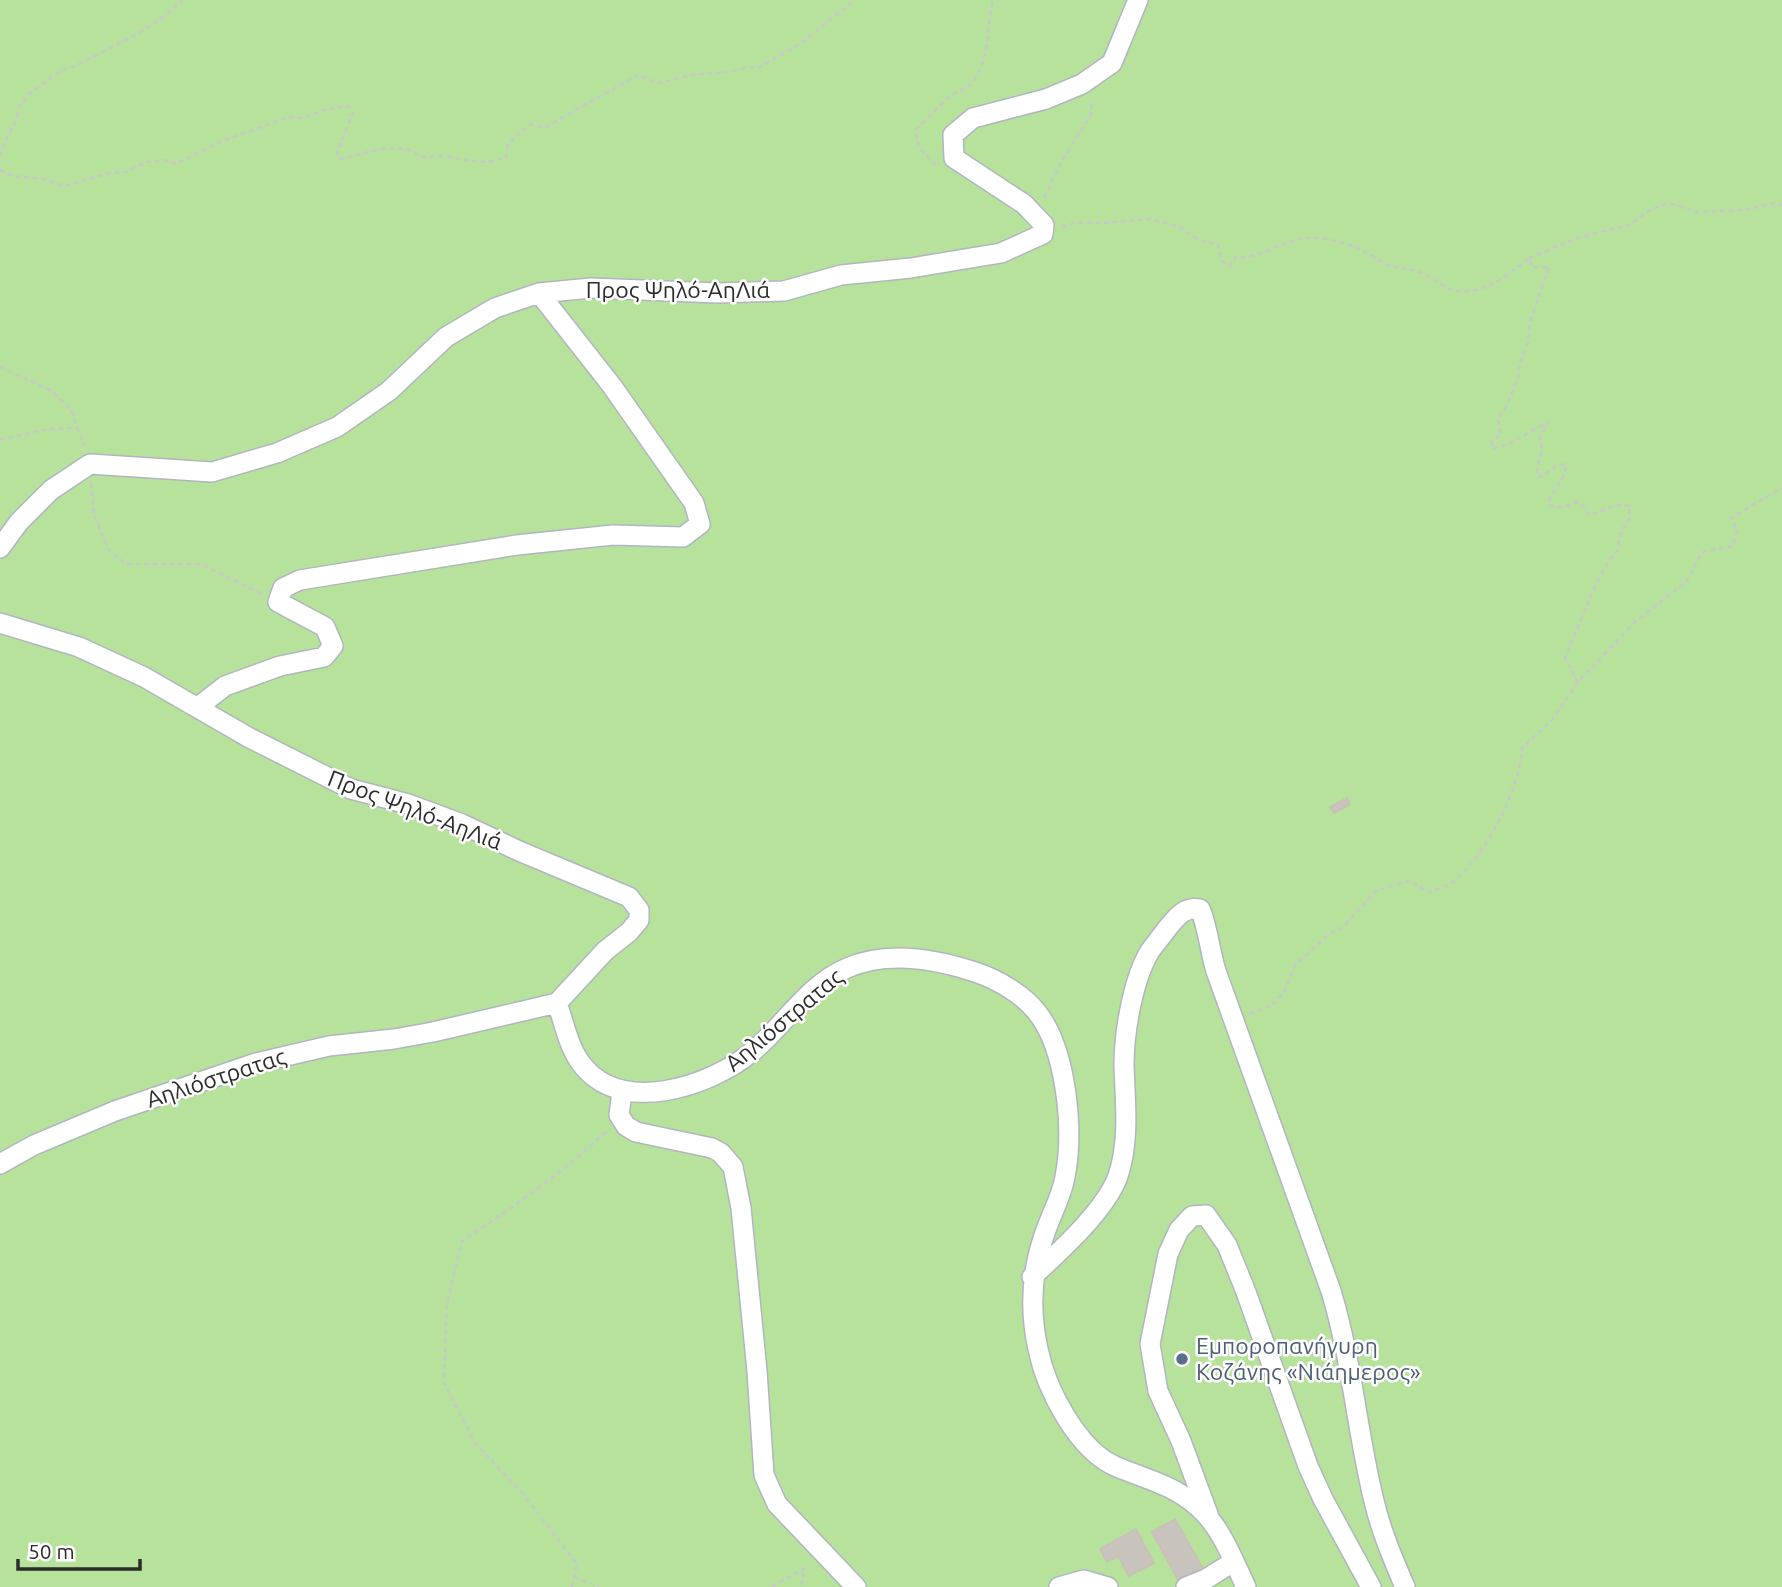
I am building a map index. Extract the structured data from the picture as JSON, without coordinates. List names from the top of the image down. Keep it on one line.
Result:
{"streets":{"street":["Προς Ψηλό-ΑηΛιά","Αηλιόστρατας"]},"crossings":[["Προς Ψηλό-ΑηΛιά","Αηλιόστρατας"]],"places":["Εμποροπανήγυρη Κοζάνης «Νιάημερος»"],"scale_bar":"50 m"}
